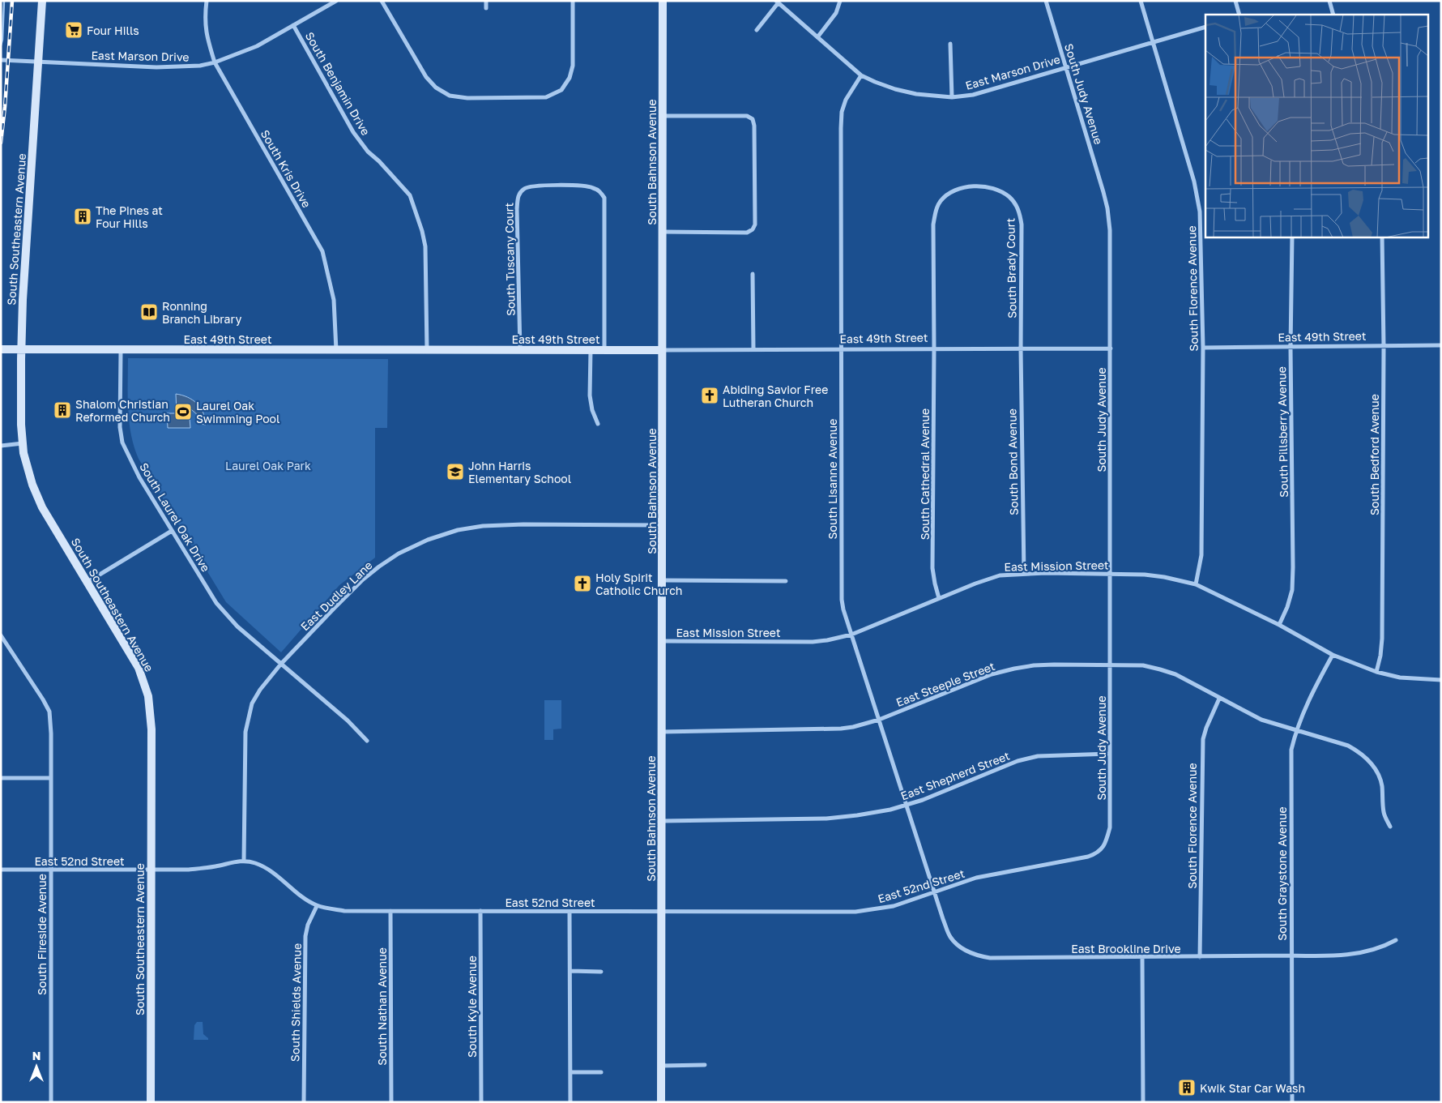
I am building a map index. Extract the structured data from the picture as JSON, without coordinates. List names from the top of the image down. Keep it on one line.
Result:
{"streets":{"street":["East Marson Drive","South Benjamin Drive","South Judy Avenue","South Bahnson Avenue","South Kris Drive","South Southeastern Avenue","South Tuscany Court","South Brady Court","South Florence Avenue","East 49th Street","South Pillsberry Avenue","South Bedford Avenue","South Bond Avenue","South Cathedral Avenue","South Lisanne Avenue","South Laurel Oak Drive","East Mission Street","East Dudley Lane","East Steeple Street","East Shepherd Street","East 52nd Street","South Graystone Avenue","South Fireside Avenue","East Brookline Drive","South Shields Avenue","South Nathan Avenue","South Kyle Avenue"]},"crossings":[["East Marson Drive","South Benjamin Drive"],["East Marson Drive","South Judy Avenue"],["East Marson Drive","South Kris Drive"],["East Marson Drive","South Southeastern Avenue"],["East Marson Drive","South Florence Avenue"],["East Marson Drive","South Lisanne Avenue"],["South Benjamin Drive","East 49th Street"],["South Judy Avenue","East 49th Street"],["South Judy Avenue","East Mission Street"],["South Judy Avenue","East Steeple Street"],["South Judy Avenue","East Shepherd Street"],["South Judy Avenue","East 52nd Street"],["South Bahnson Avenue","East 49th Street"],["South Bahnson Avenue","East Mission Street"],["South Bahnson Avenue","East Dudley Lane"],["South Bahnson Avenue","East Steeple Street"],["South Bahnson Avenue","East Shepherd Street"],["South Bahnson Avenue","East 52nd Street"],["South Kris Drive","East 49th Street"],["South Southeastern Avenue","East 49th Street"],["South Southeastern Avenue","East 52nd Street"],["South Tuscany Court","East 49th Street"],["South Brady Court","East 49th Street"],["South Brady Court","South Bond Avenue"],["South Brady Court","South Cathedral Avenue"],["South Florence Avenue","East 49th Street"],["South Florence Avenue","East Mission Street"],["South Florence Avenue","East Steeple Street"],["South Florence Avenue","East Brookline Drive"],["East 49th Street","South Pillsberry Avenue"],["East 49th Street","South Bedford Avenue"],["East 49th Street","South Bond Avenue"],["East 49th Street","South Cathedral Avenue"],["East 49th Street","South Lisanne Avenue"],["East 49th Street","South Laurel Oak Drive"],["South Pillsberry Avenue","East Mission Street"],["South Bedford Avenue","East Mission Street"],["South Bond Avenue","East Mission Street"],["South Cathedral Avenue","East Mission Street"],["South Lisanne Avenue","East Mission Street"],["South Lisanne Avenue","East Steeple Street"],["South Lisanne Avenue","East Shepherd Street"],["South Lisanne Avenue","East Brookline Drive"],["South Laurel Oak Drive","East Dudley Lane"],["East Mission Street","South Graystone Avenue"],["East Dudley Lane","East 52nd Street"],["East Steeple Street","South Graystone Avenue"],["East 52nd Street","South Fireside Avenue"],["East 52nd Street","East Brookline Drive"],["East 52nd Street","South Shields Avenue"],["East 52nd Street","South Nathan Avenue"],["East 52nd Street","South Kyle Avenue"],["South Graystone Avenue","East Brookline Drive"]],"parks":["Laurel Oak Park"],"places":{"supermarket":["Four Hills"],"building":["The Pines at Four Hills","Shalom Christian Reformed Church","Kwik Star Car Wash"],"library":["Ronning Branch Library"],"church":["Abiding Savior Free Lutheran Church","Holy Spirit Catholic Church"],"sports":["Laurel Oak Swimming Pool"],"school or university":["John Harris Elementary School"]},"north":"top"}
